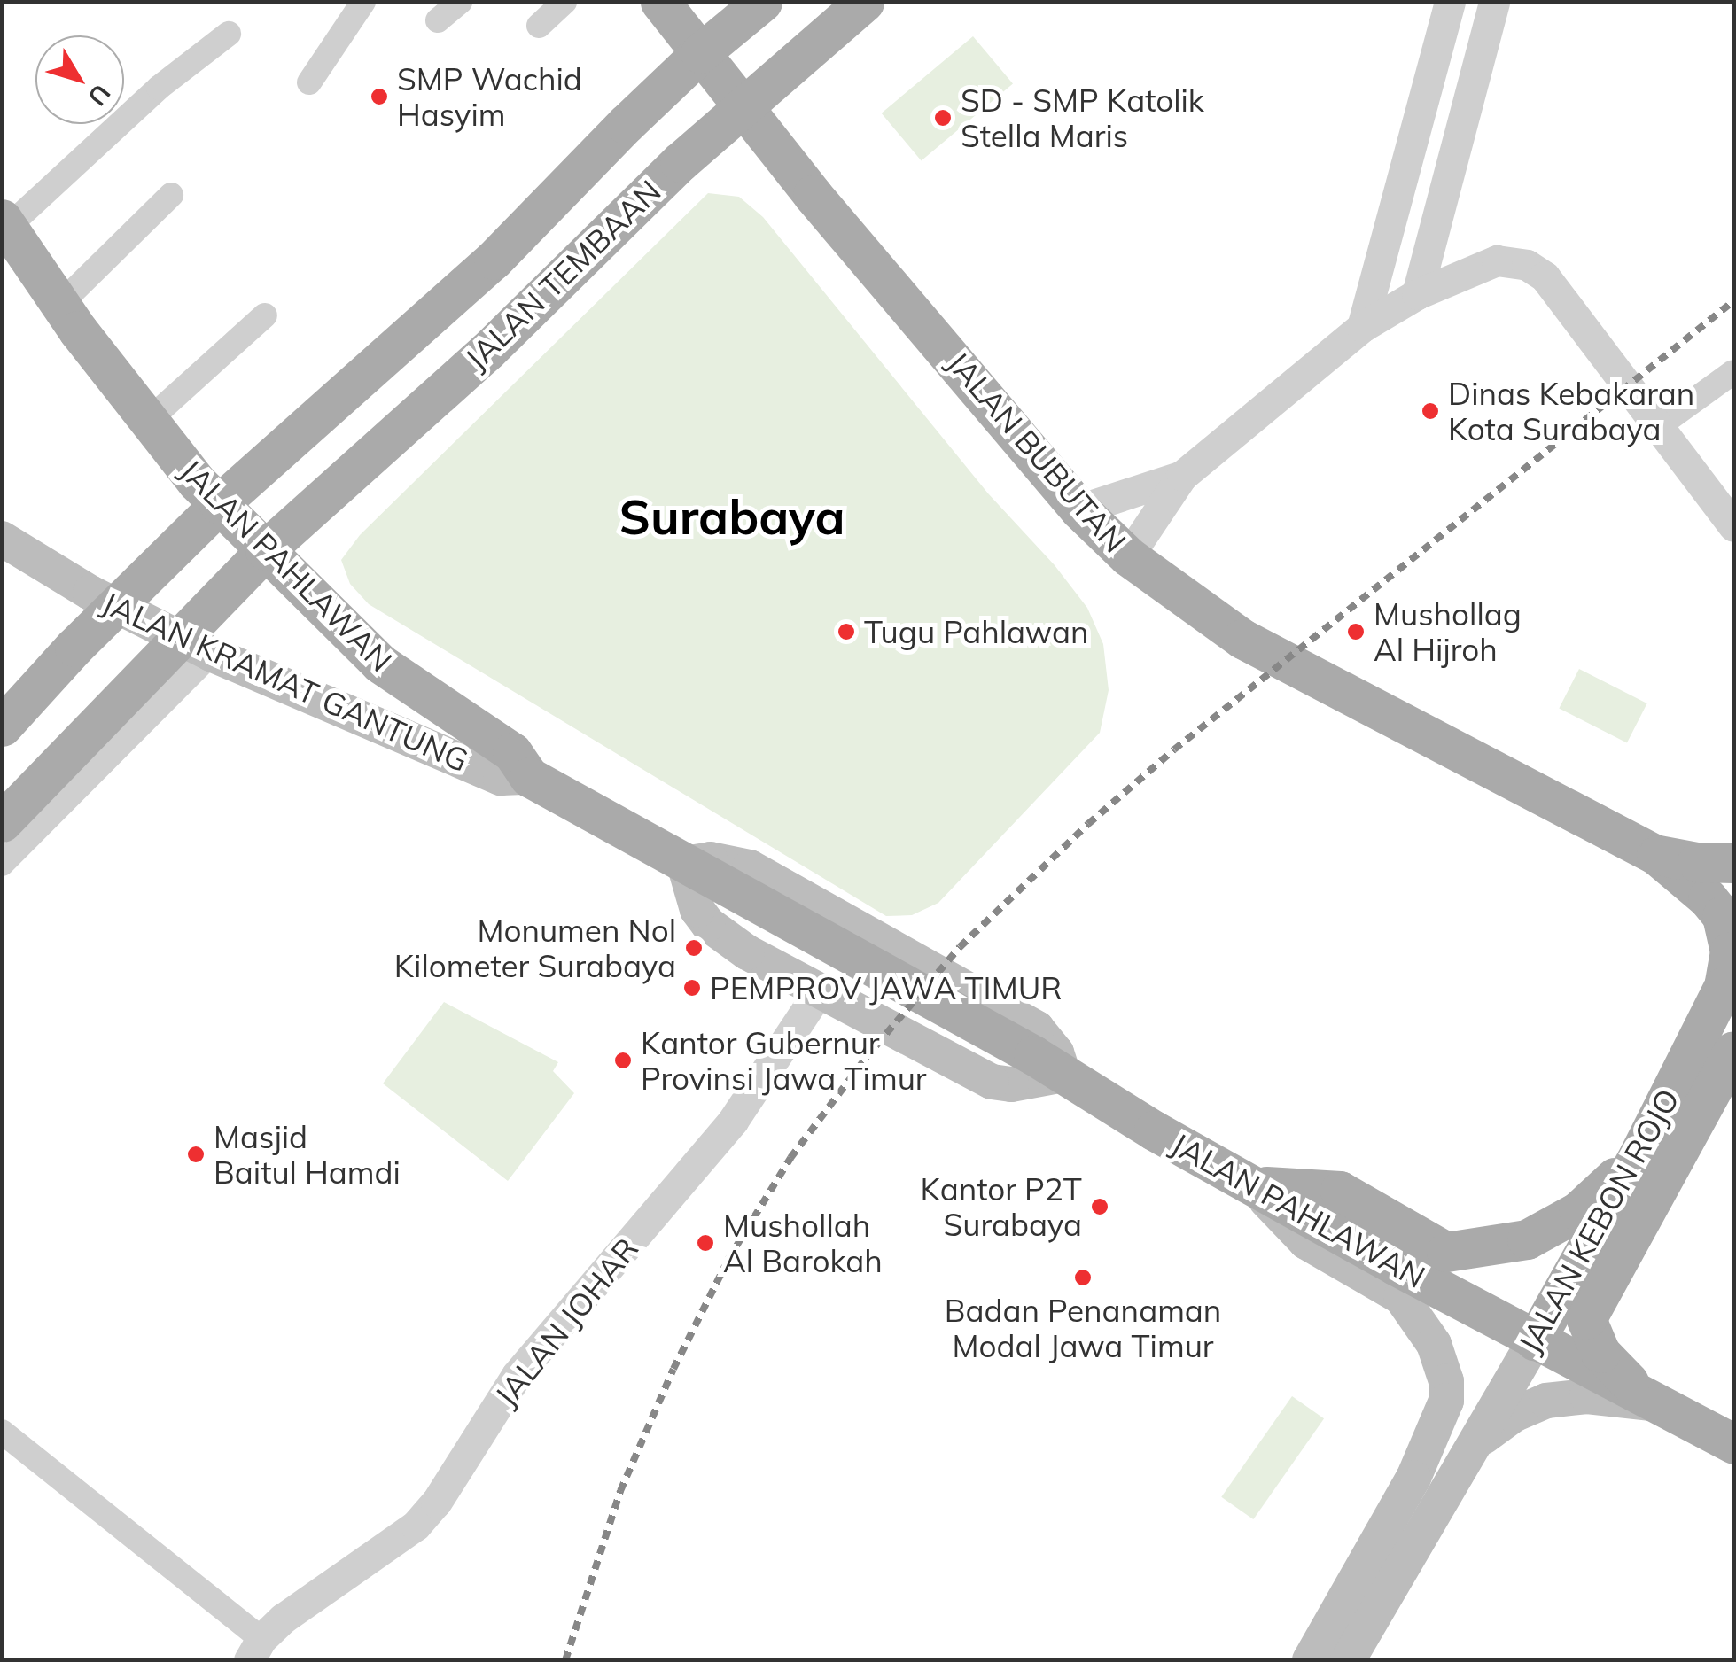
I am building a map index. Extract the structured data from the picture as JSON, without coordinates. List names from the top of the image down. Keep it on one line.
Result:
{"streets":{"main road":["JALAN TEMBAAN","JALAN BUBUTAN","JALAN PAHLAWAN","JALAN KRAMAT GANTUNG","JALAN KEBON ROJO"],"street":["JALAN JOHAR"]},"crossings":[["JALAN TEMBAAN","JALAN BUBUTAN"],["JALAN TEMBAAN","JALAN PAHLAWAN"],["JALAN TEMBAAN","JALAN KRAMAT GANTUNG"],["JALAN BUBUTAN","JALAN KEBON ROJO"],["JALAN PAHLAWAN","JALAN KRAMAT GANTUNG"],["JALAN PAHLAWAN","JALAN KEBON ROJO"]],"districts":["Surabaya"],"places":["SMP Wachid Hasyim","SD - SMP Katolik Stella Maris","Dinas Kebakaran Kota Surabaya","Tugu Pahlawan","Mushollag Al Hijroh","Monumen Nol Kilometer Surabaya","PEMPROV JAWA TIMUR","Kantor Gubernur Provinsi Jawa Timur","Masjid Baitul Hamdi","Kantor P2T Surabaya","Mushollah Al Barokah","Badan Penanaman Modal Jawa Timur"],"north":"bottom right"}
